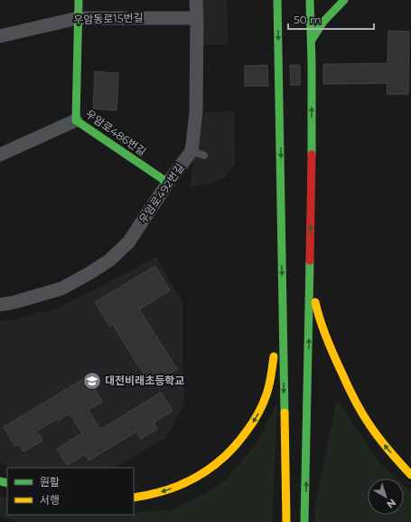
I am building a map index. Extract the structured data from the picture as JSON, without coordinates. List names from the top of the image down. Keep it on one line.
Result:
{"streets":{"main road":["우암로486번길"],"street":["우암동로15번길","우암로492번길"]},"crossings":[["우암동로15번길","우암로486번길"],["우암동로15번길","우암로492번길"],["우암로486번길","우암로492번길"]],"places":{"school or university":["대전비래초등학교"]},"legend":["원활","서행"],"scale_bar":"50 m","north":"bottom right"}
